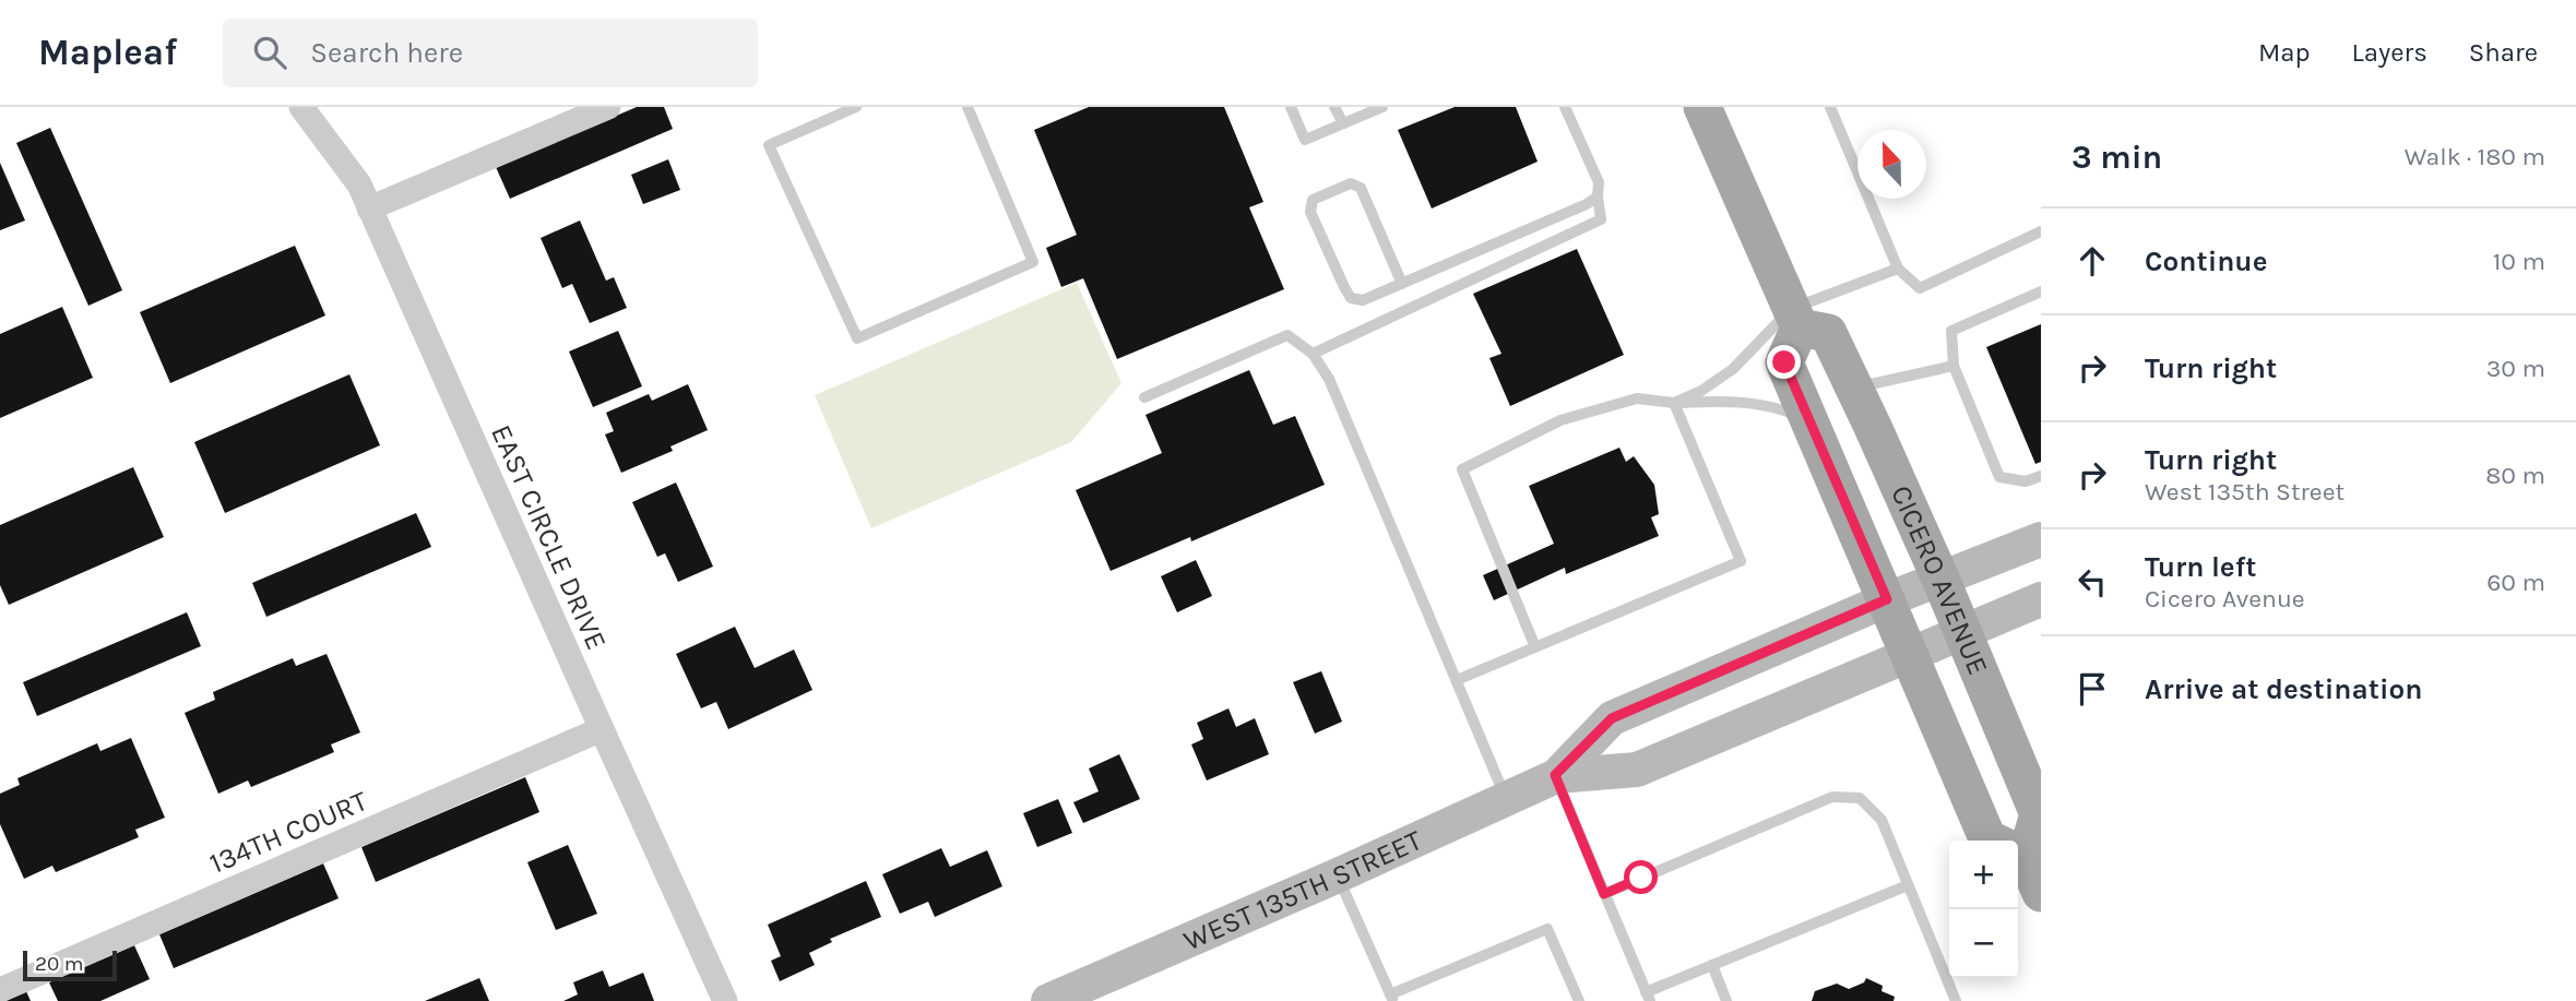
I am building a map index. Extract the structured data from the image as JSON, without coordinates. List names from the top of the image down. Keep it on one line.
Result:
{"streets":{"main road":["CICERO AVENUE"],"street":["EAST CIRCLE DRIVE","134TH COURT","WEST 135TH STREET"]},"crossings":[["EAST CIRCLE DRIVE","134TH COURT"],["CICERO AVENUE","WEST 135TH STREET"]],"scale_bar":"20 m","north":"top","page":{"header":"Mapleaf","search":"Search here","nav":["Map","Layers","Share"],"heading":["3 min","Walk · 180 m"],"list":[["Continue","10 m"],["Turn right","30 m"],["Turn right","West 135th Street","80 m"],["Turn left","Cicero Avenue","60 m"],"Arrive at destination"],"map_buttons":["+","−"],"scale":"20 m"}}
